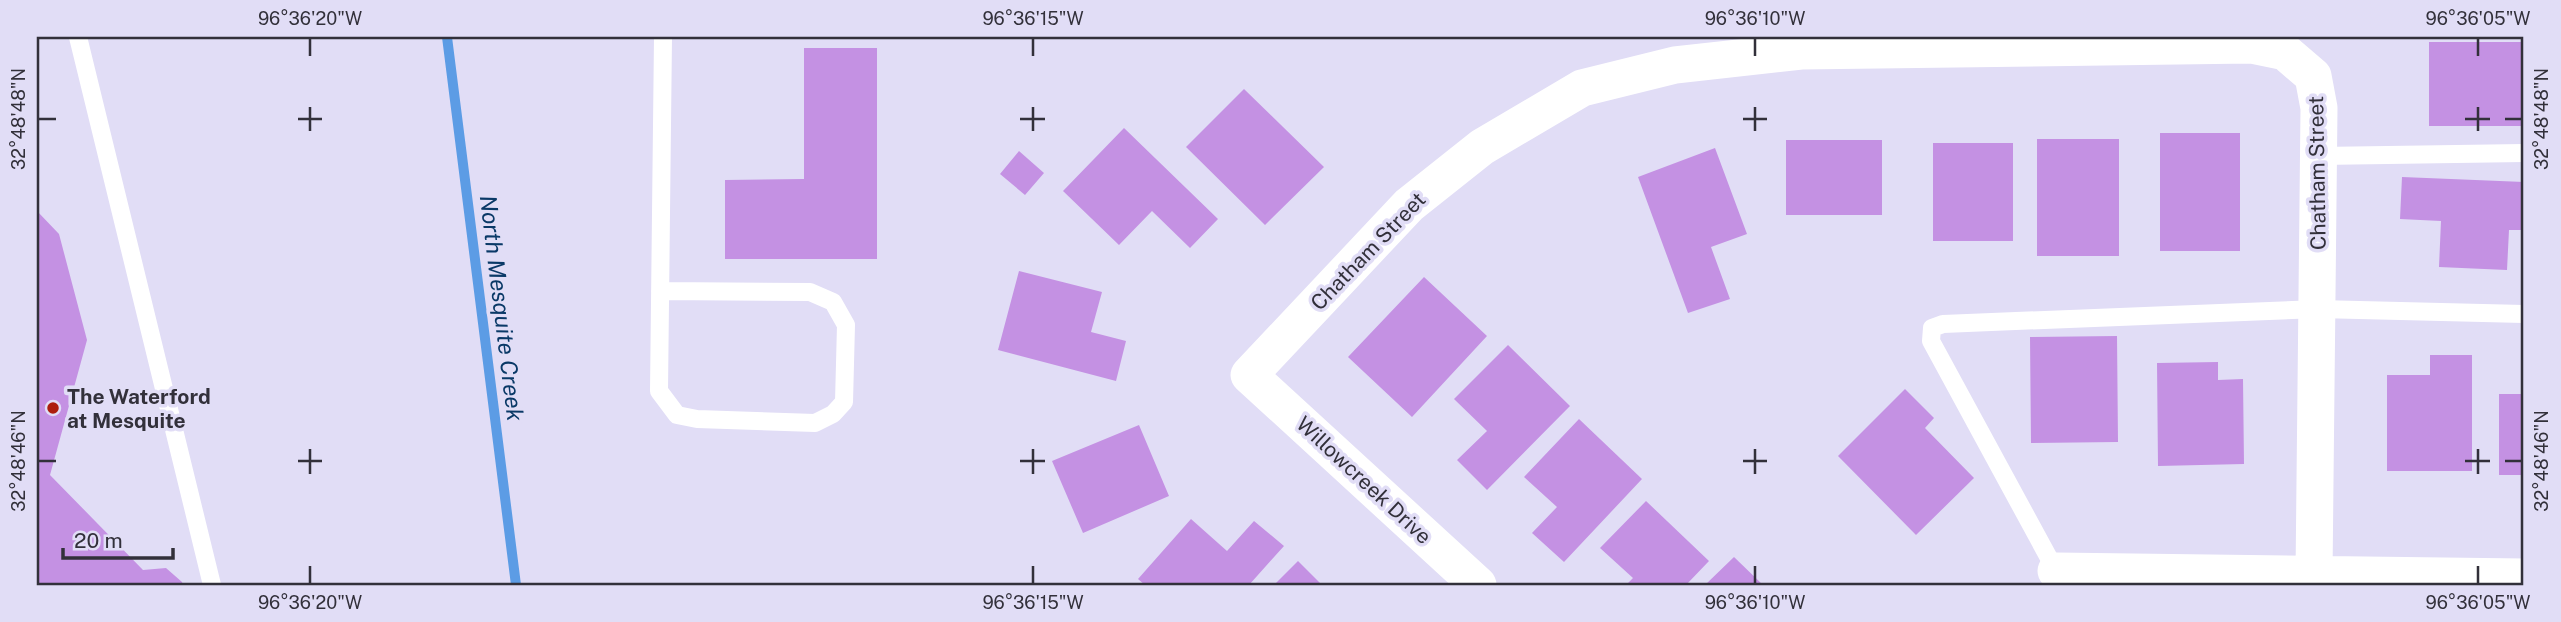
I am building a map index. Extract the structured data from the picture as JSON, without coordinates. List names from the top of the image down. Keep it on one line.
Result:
{"streets":{"street":["Chatham Street","Willowcreek Drive"]},"crossings":[["Chatham Street","Willowcreek Drive"]],"water":["North Mesquite Creek"],"places":["The Waterford at Mesquite"],"scale_bar":"20 m","coordinates":["96°36'20\"W","96°36'15\"W","96°36'10\"W","96°36'05\"W","32°48'48\"N","32°48'46\"N"]}
